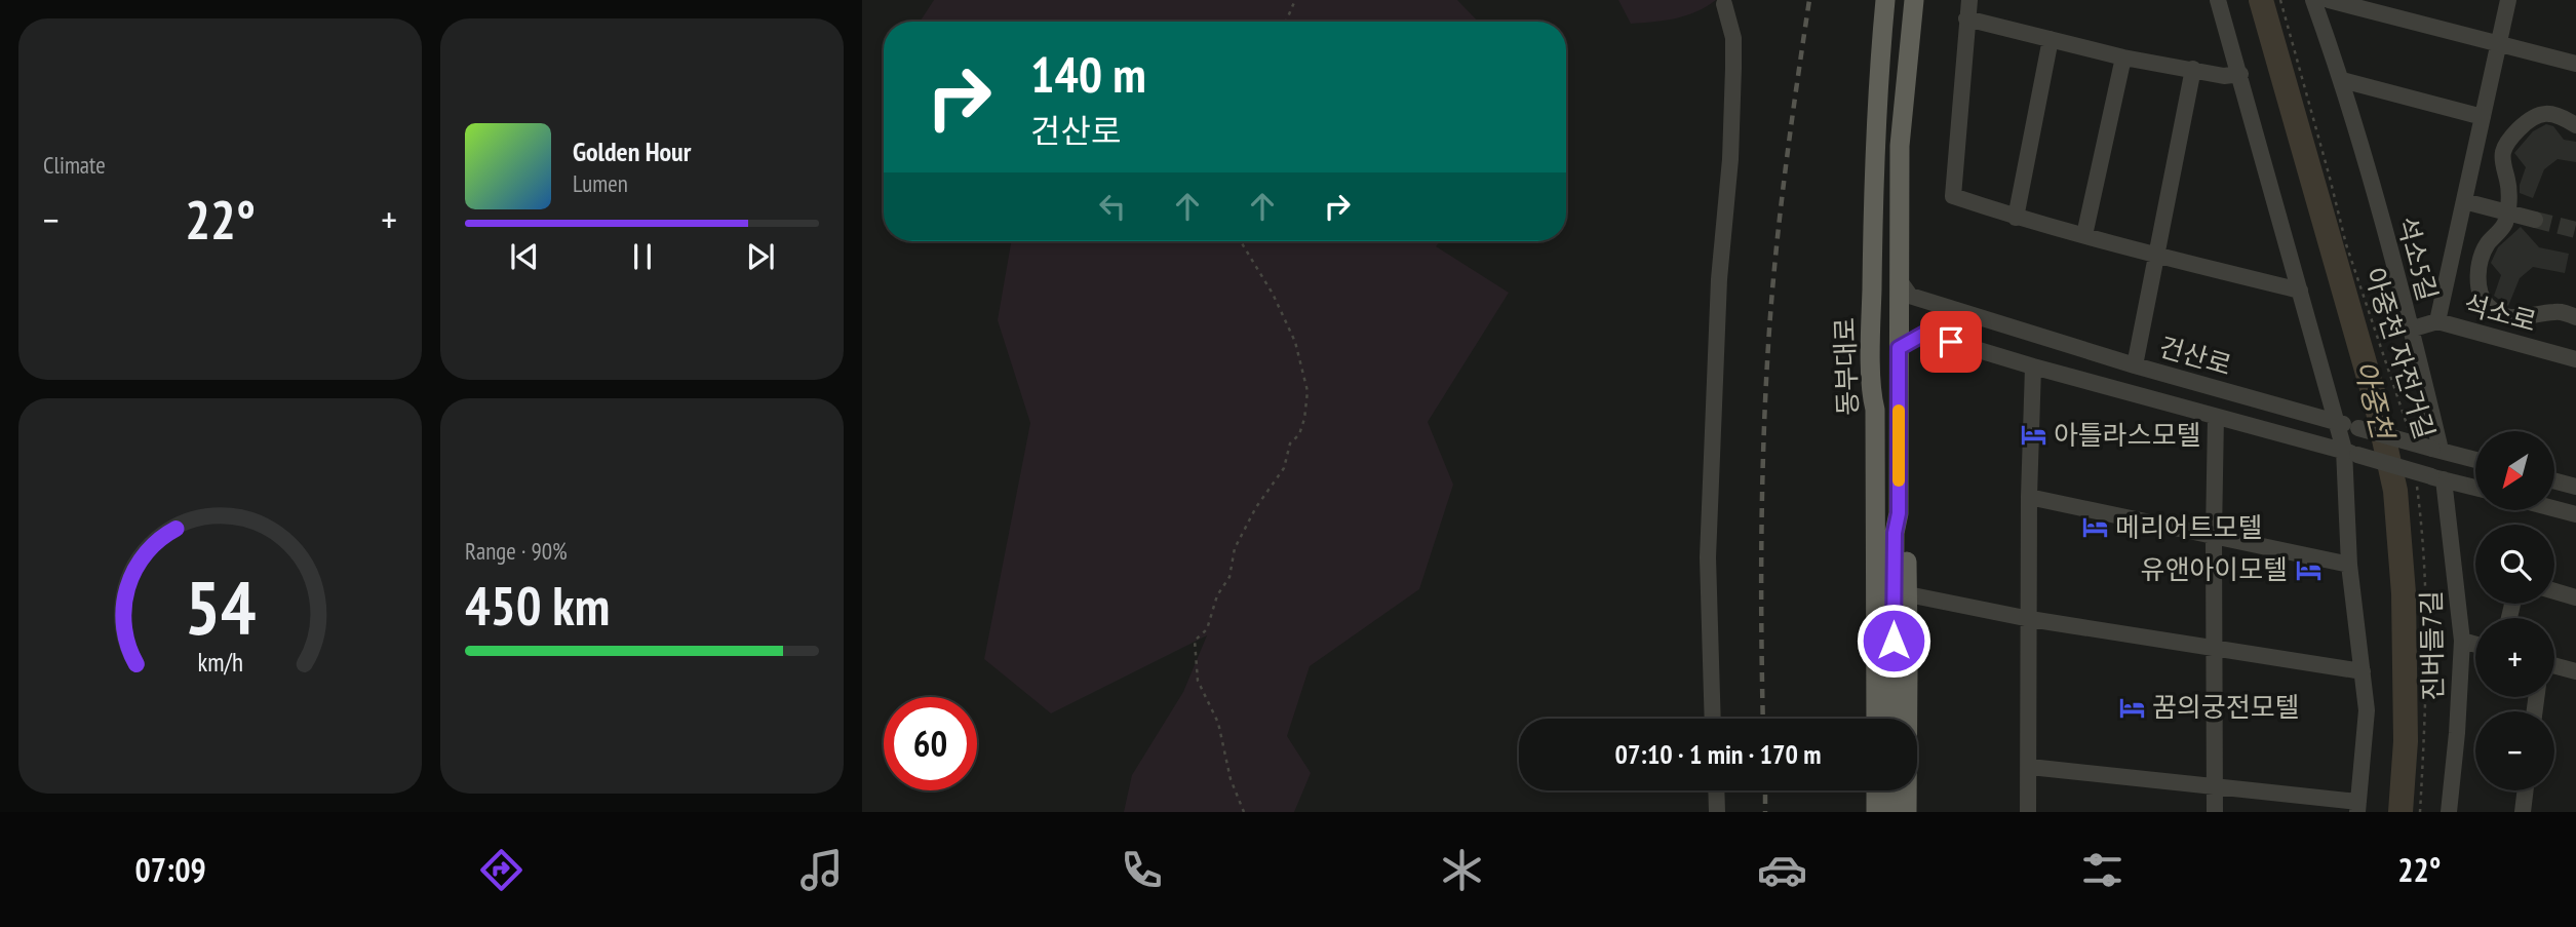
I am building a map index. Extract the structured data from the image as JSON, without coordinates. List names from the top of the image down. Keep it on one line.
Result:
{"streets":{"main road":["동부대로"],"street":["석소5길","석소로","건산로","진버들7길"],"path":["아중천 자전거길"]},"crossings":[["석소5길","석소로"],["석소5길","건산로"],["아중천 자전거길","건산로"],["아중천 자전거길","진버들7길"],["건산로","동부대로"],["건산로","진버들7길"]],"water":["아중천"],"places":{"hotel":["아틀라스모텔","메리어트모텔","유앤아이모텔","꿈의궁전모텔"]},"north":"bottom left","page":{"tile":["Climate",["Range · 90%","450 km"]],"turn":["140 m","건산로"],"song":["Golden Hour","Lumen"],"heat":["−","22°","+"],"map_buttons":["+","−"],"limit":"60","trip":"07:10 · 1 min · 170 m","tabs":["07:09","22°"],"gauge":["54","km/h"]}}
